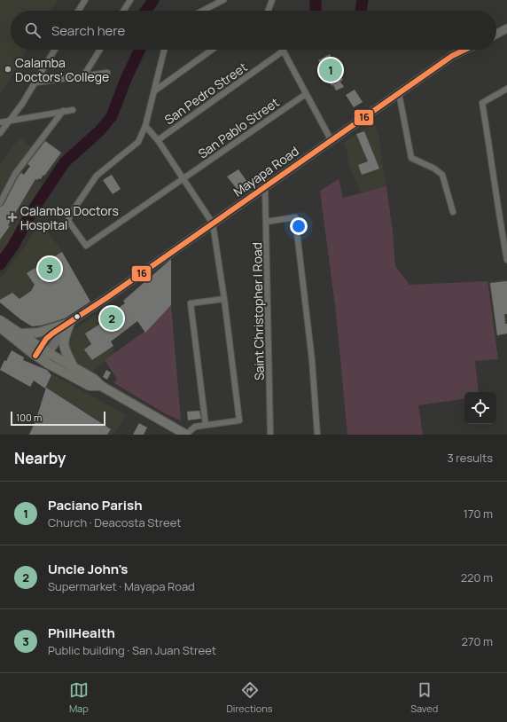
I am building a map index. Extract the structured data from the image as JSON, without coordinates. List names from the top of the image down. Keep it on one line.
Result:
{"streets":{"main road":["Mayapa Road"],"street":["San Pedro Street","San Pablo Street","Saint Christopher I Road"]},"crossings":[["Mayapa Road","Saint Christopher I Road"]],"places":{"other":["Calamba Doctors' College"],"health":["Calamba Doctors Hospital"]},"lines":["transit line 16"],"scale_bar":"100 m","page":{"search":"Search here","pins":["1","3","2"],"scale":"100 m","heading":["Nearby","3 results"],"list":[{"mark":"1","name":"Paciano Parish","note":"Church · Deacosta Street","value":"170 m"},{"mark":"2","name":"Uncle John's","note":"Supermarket · Mayapa Road","value":"220 m"},{"mark":"3","name":"PhilHealth","note":"Public building · San Juan Street","value":"270 m"}],"nav":["Map","Directions","Saved"]}}
